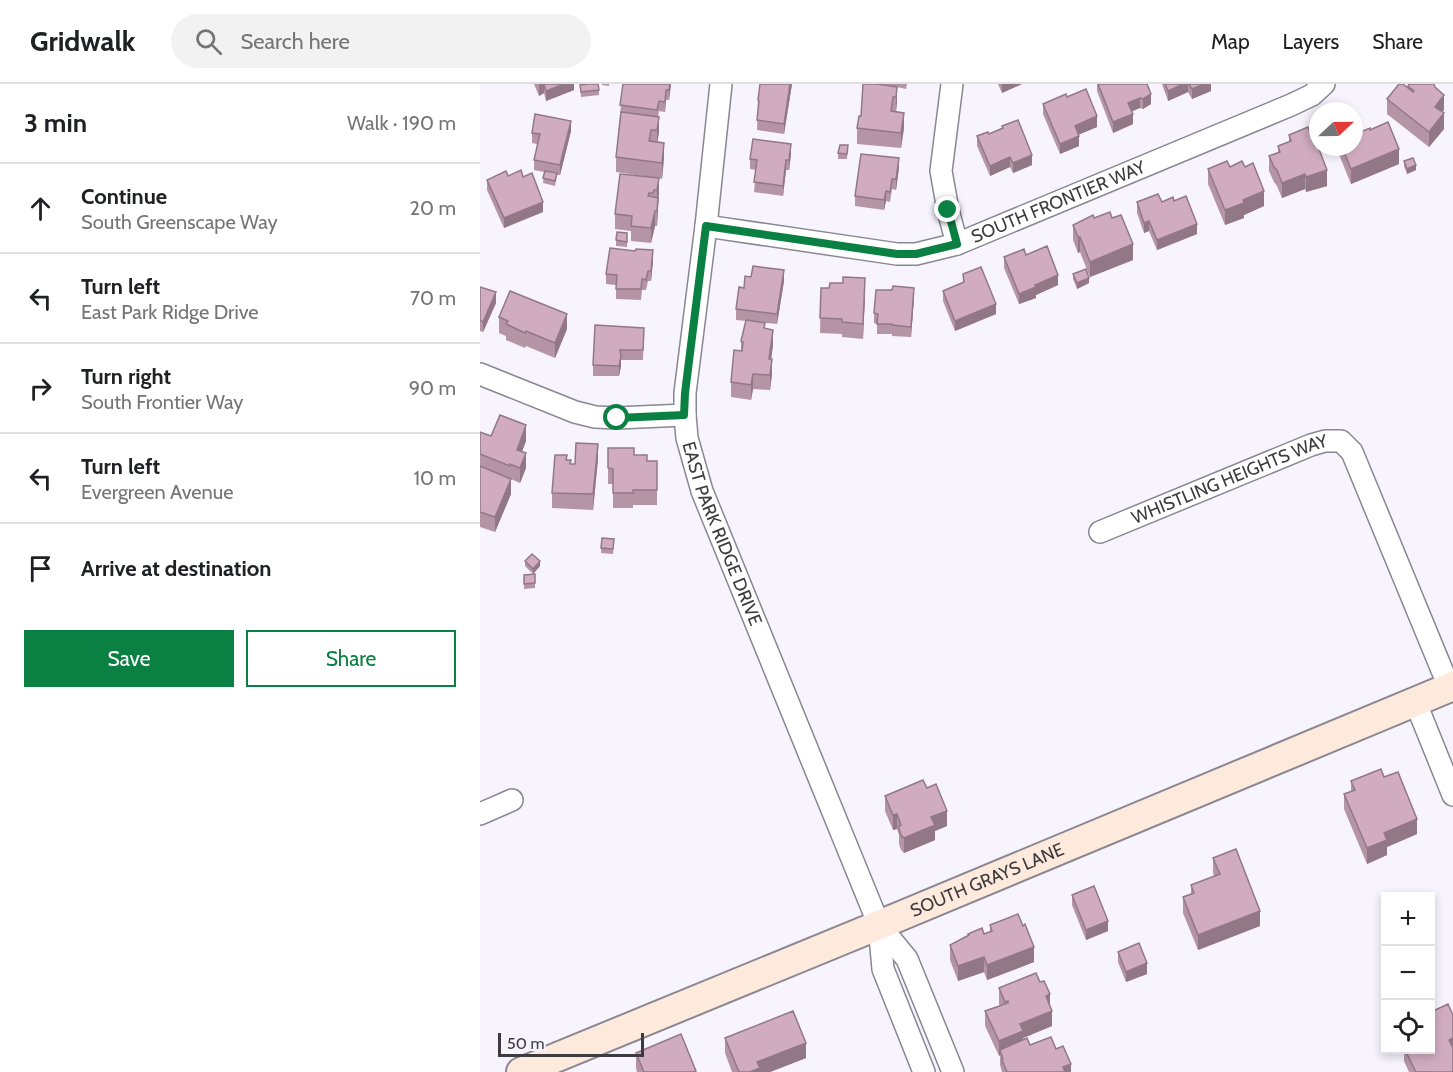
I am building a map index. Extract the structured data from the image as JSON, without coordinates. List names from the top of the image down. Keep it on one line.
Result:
{"streets":{"street":["SOUTH FRONTIER WAY","WHISTLING HEIGHTS WAY","EAST PARK RIDGE DRIVE","SOUTH GRAYS LANE"]},"crossings":[["SOUTH FRONTIER WAY","EAST PARK RIDGE DRIVE"],["WHISTLING HEIGHTS WAY","SOUTH GRAYS LANE"],["EAST PARK RIDGE DRIVE","SOUTH GRAYS LANE"]],"scale_bar":"50 m","north":"right","page":{"header":"Gridwalk","search":"Search here","nav":["Map","Layers","Share"],"heading":["3 min","Walk · 190 m"],"list":[["Continue","South Greenscape Way","20 m"],["Turn left","East Park Ridge Drive","70 m"],["Turn right","South Frontier Way","90 m"],["Turn left","Evergreen Avenue","10 m"],"Arrive at destination"],"buttons":["Save","Share"],"map_buttons":["+","−"],"scale":"50 m"}}
